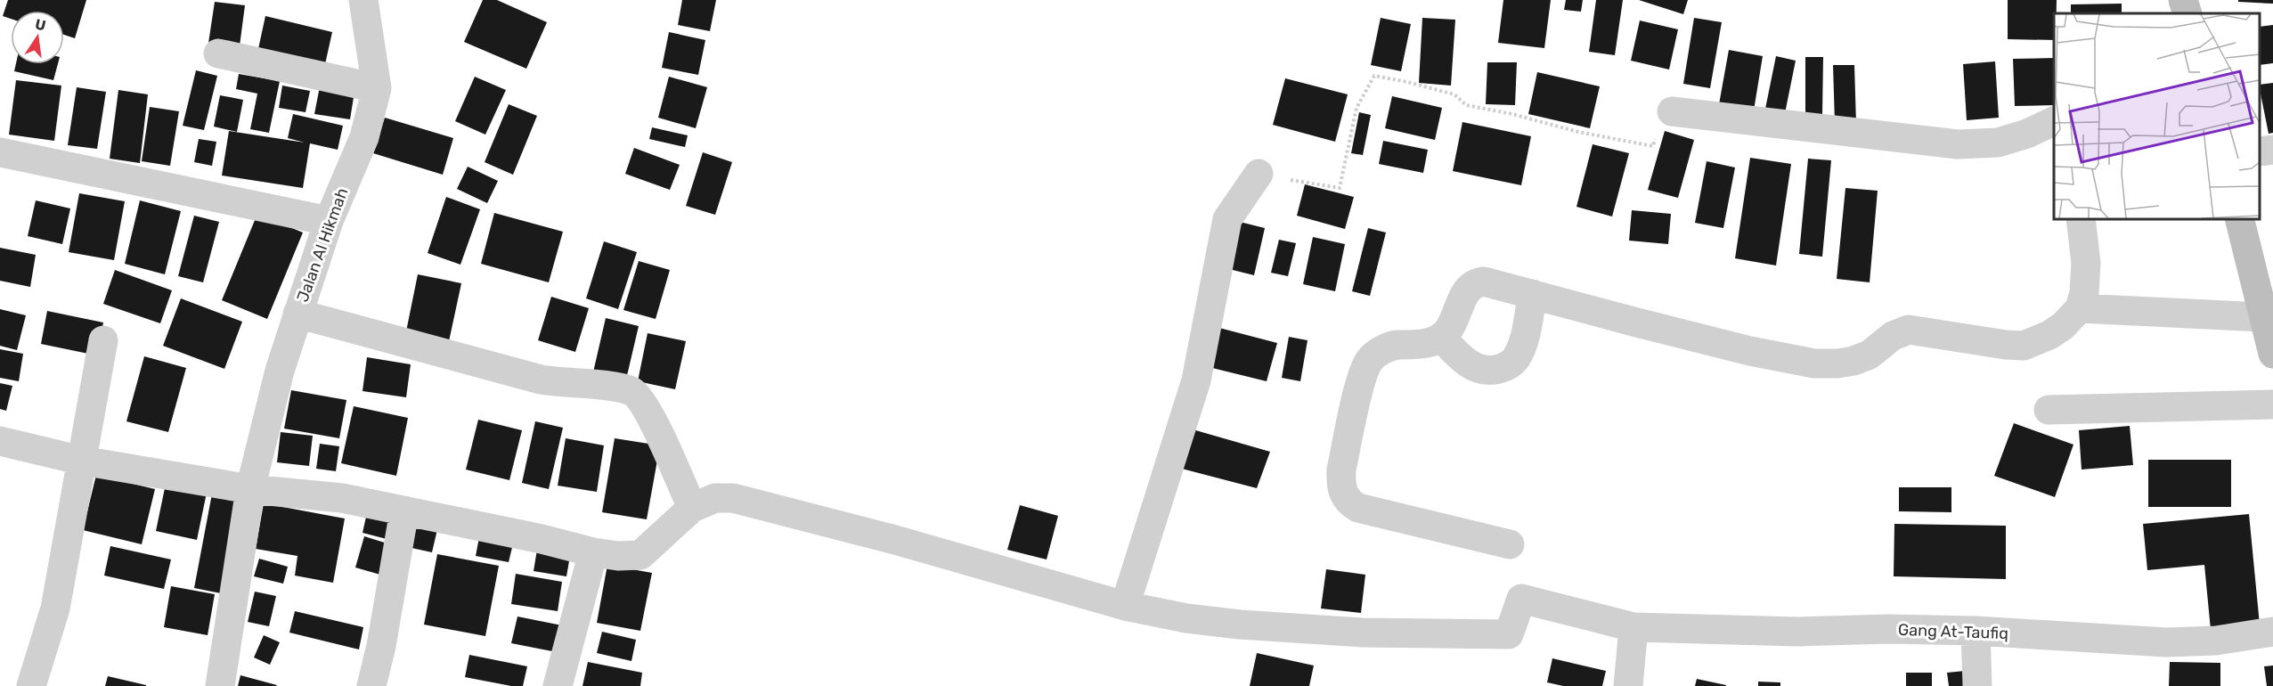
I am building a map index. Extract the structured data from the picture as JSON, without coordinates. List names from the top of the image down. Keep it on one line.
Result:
{"streets":{"street":["Jalan Al Hikmah","Gang At-Taufiq"]},"north":"top"}
